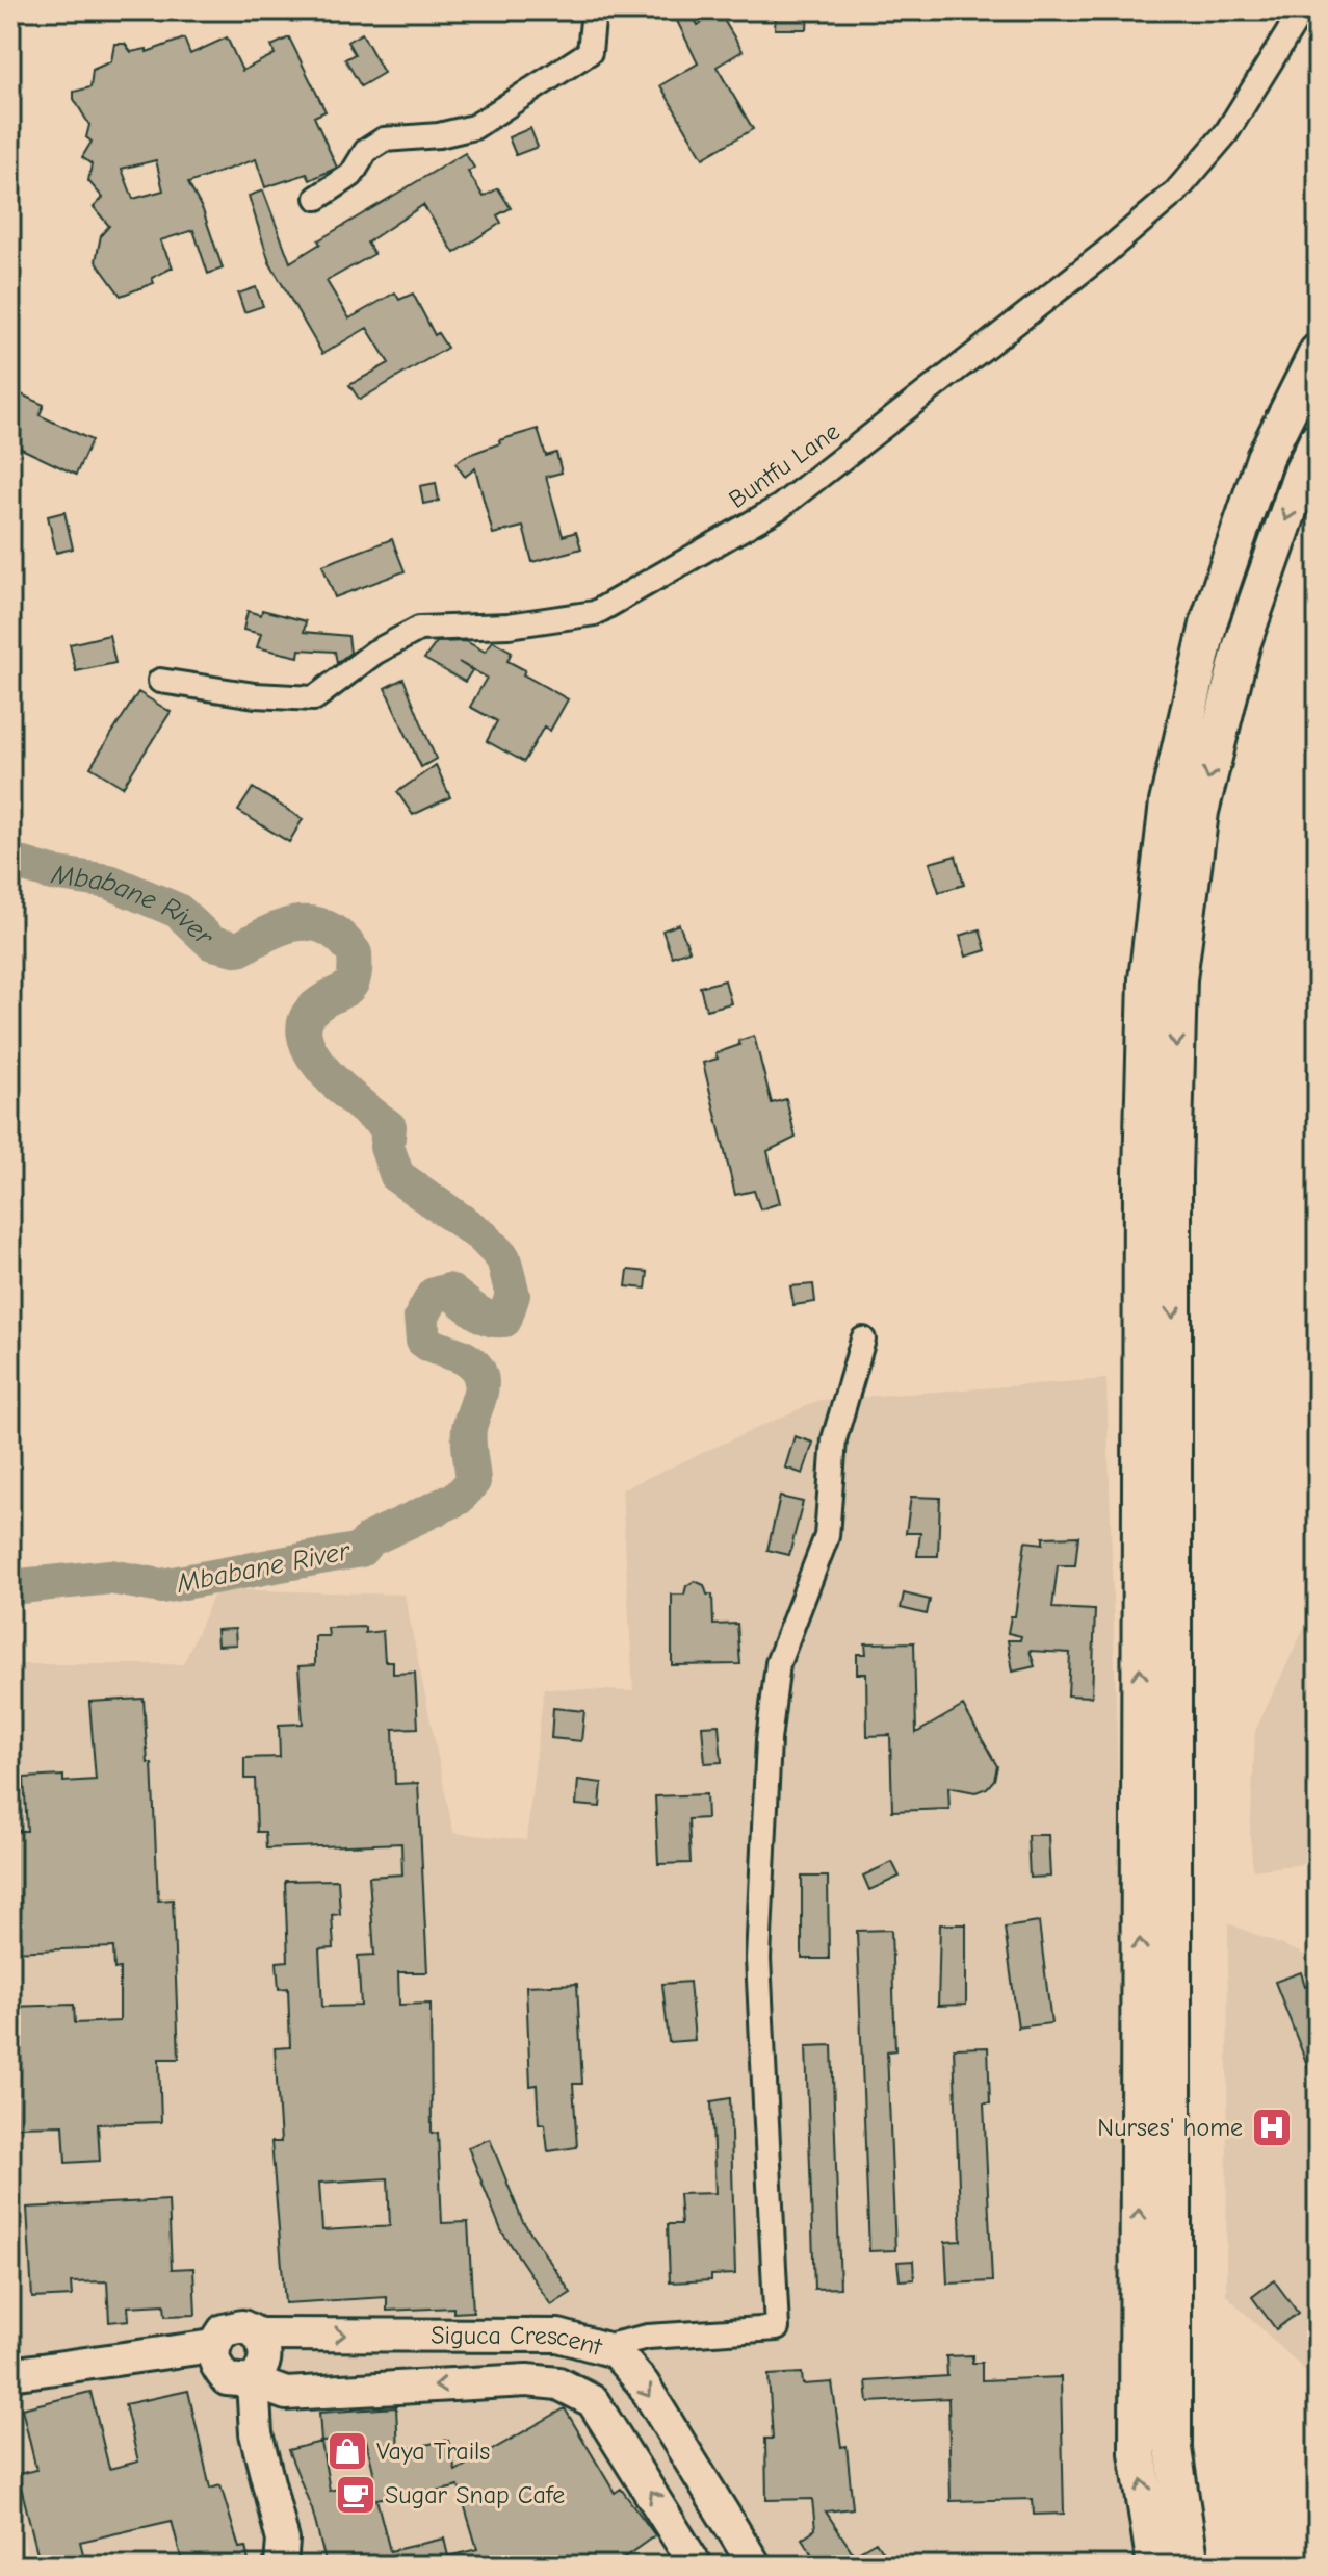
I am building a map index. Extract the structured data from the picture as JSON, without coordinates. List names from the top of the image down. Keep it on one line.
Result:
{"streets":{"street":["Buntfu Lane","Siguca Crescent"]},"water":["Mbabane River"],"places":{"hospital":["Nurses' home"],"shop":["Vaya Trails"],"cafe":["Sugar Snap Cafe"]}}
